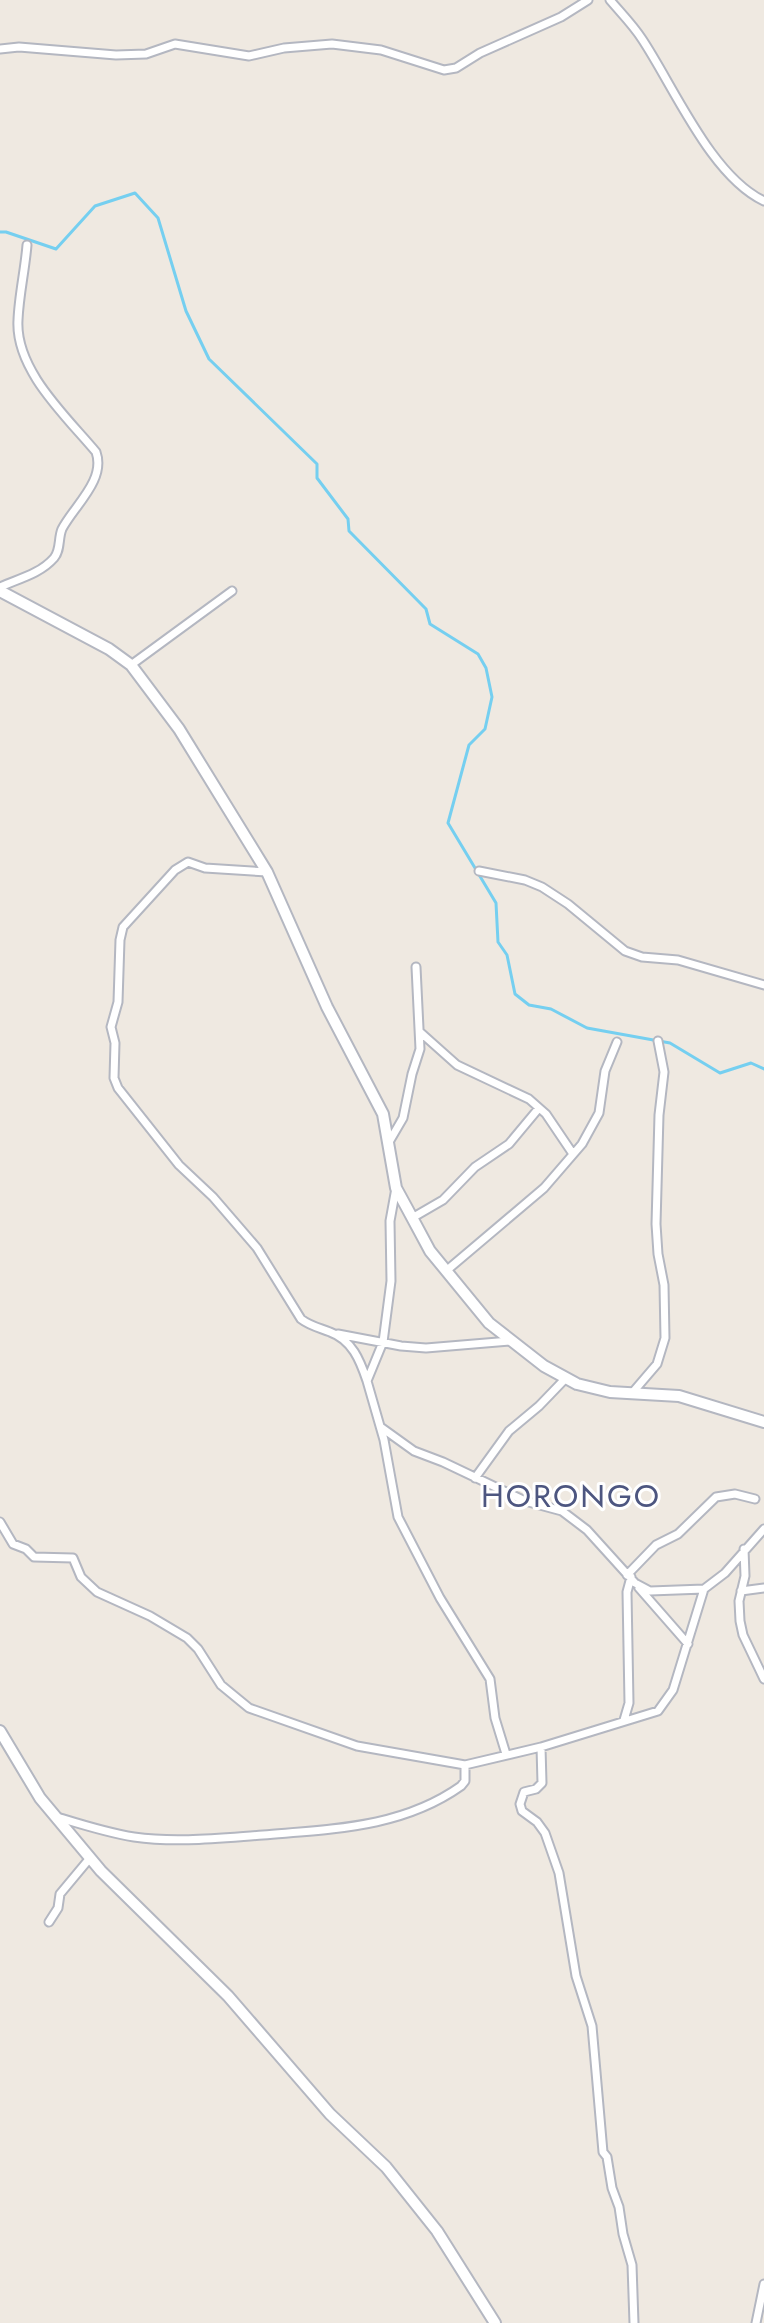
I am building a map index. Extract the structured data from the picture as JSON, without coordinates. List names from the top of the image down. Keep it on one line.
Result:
{"districts":["HORONGO"]}
